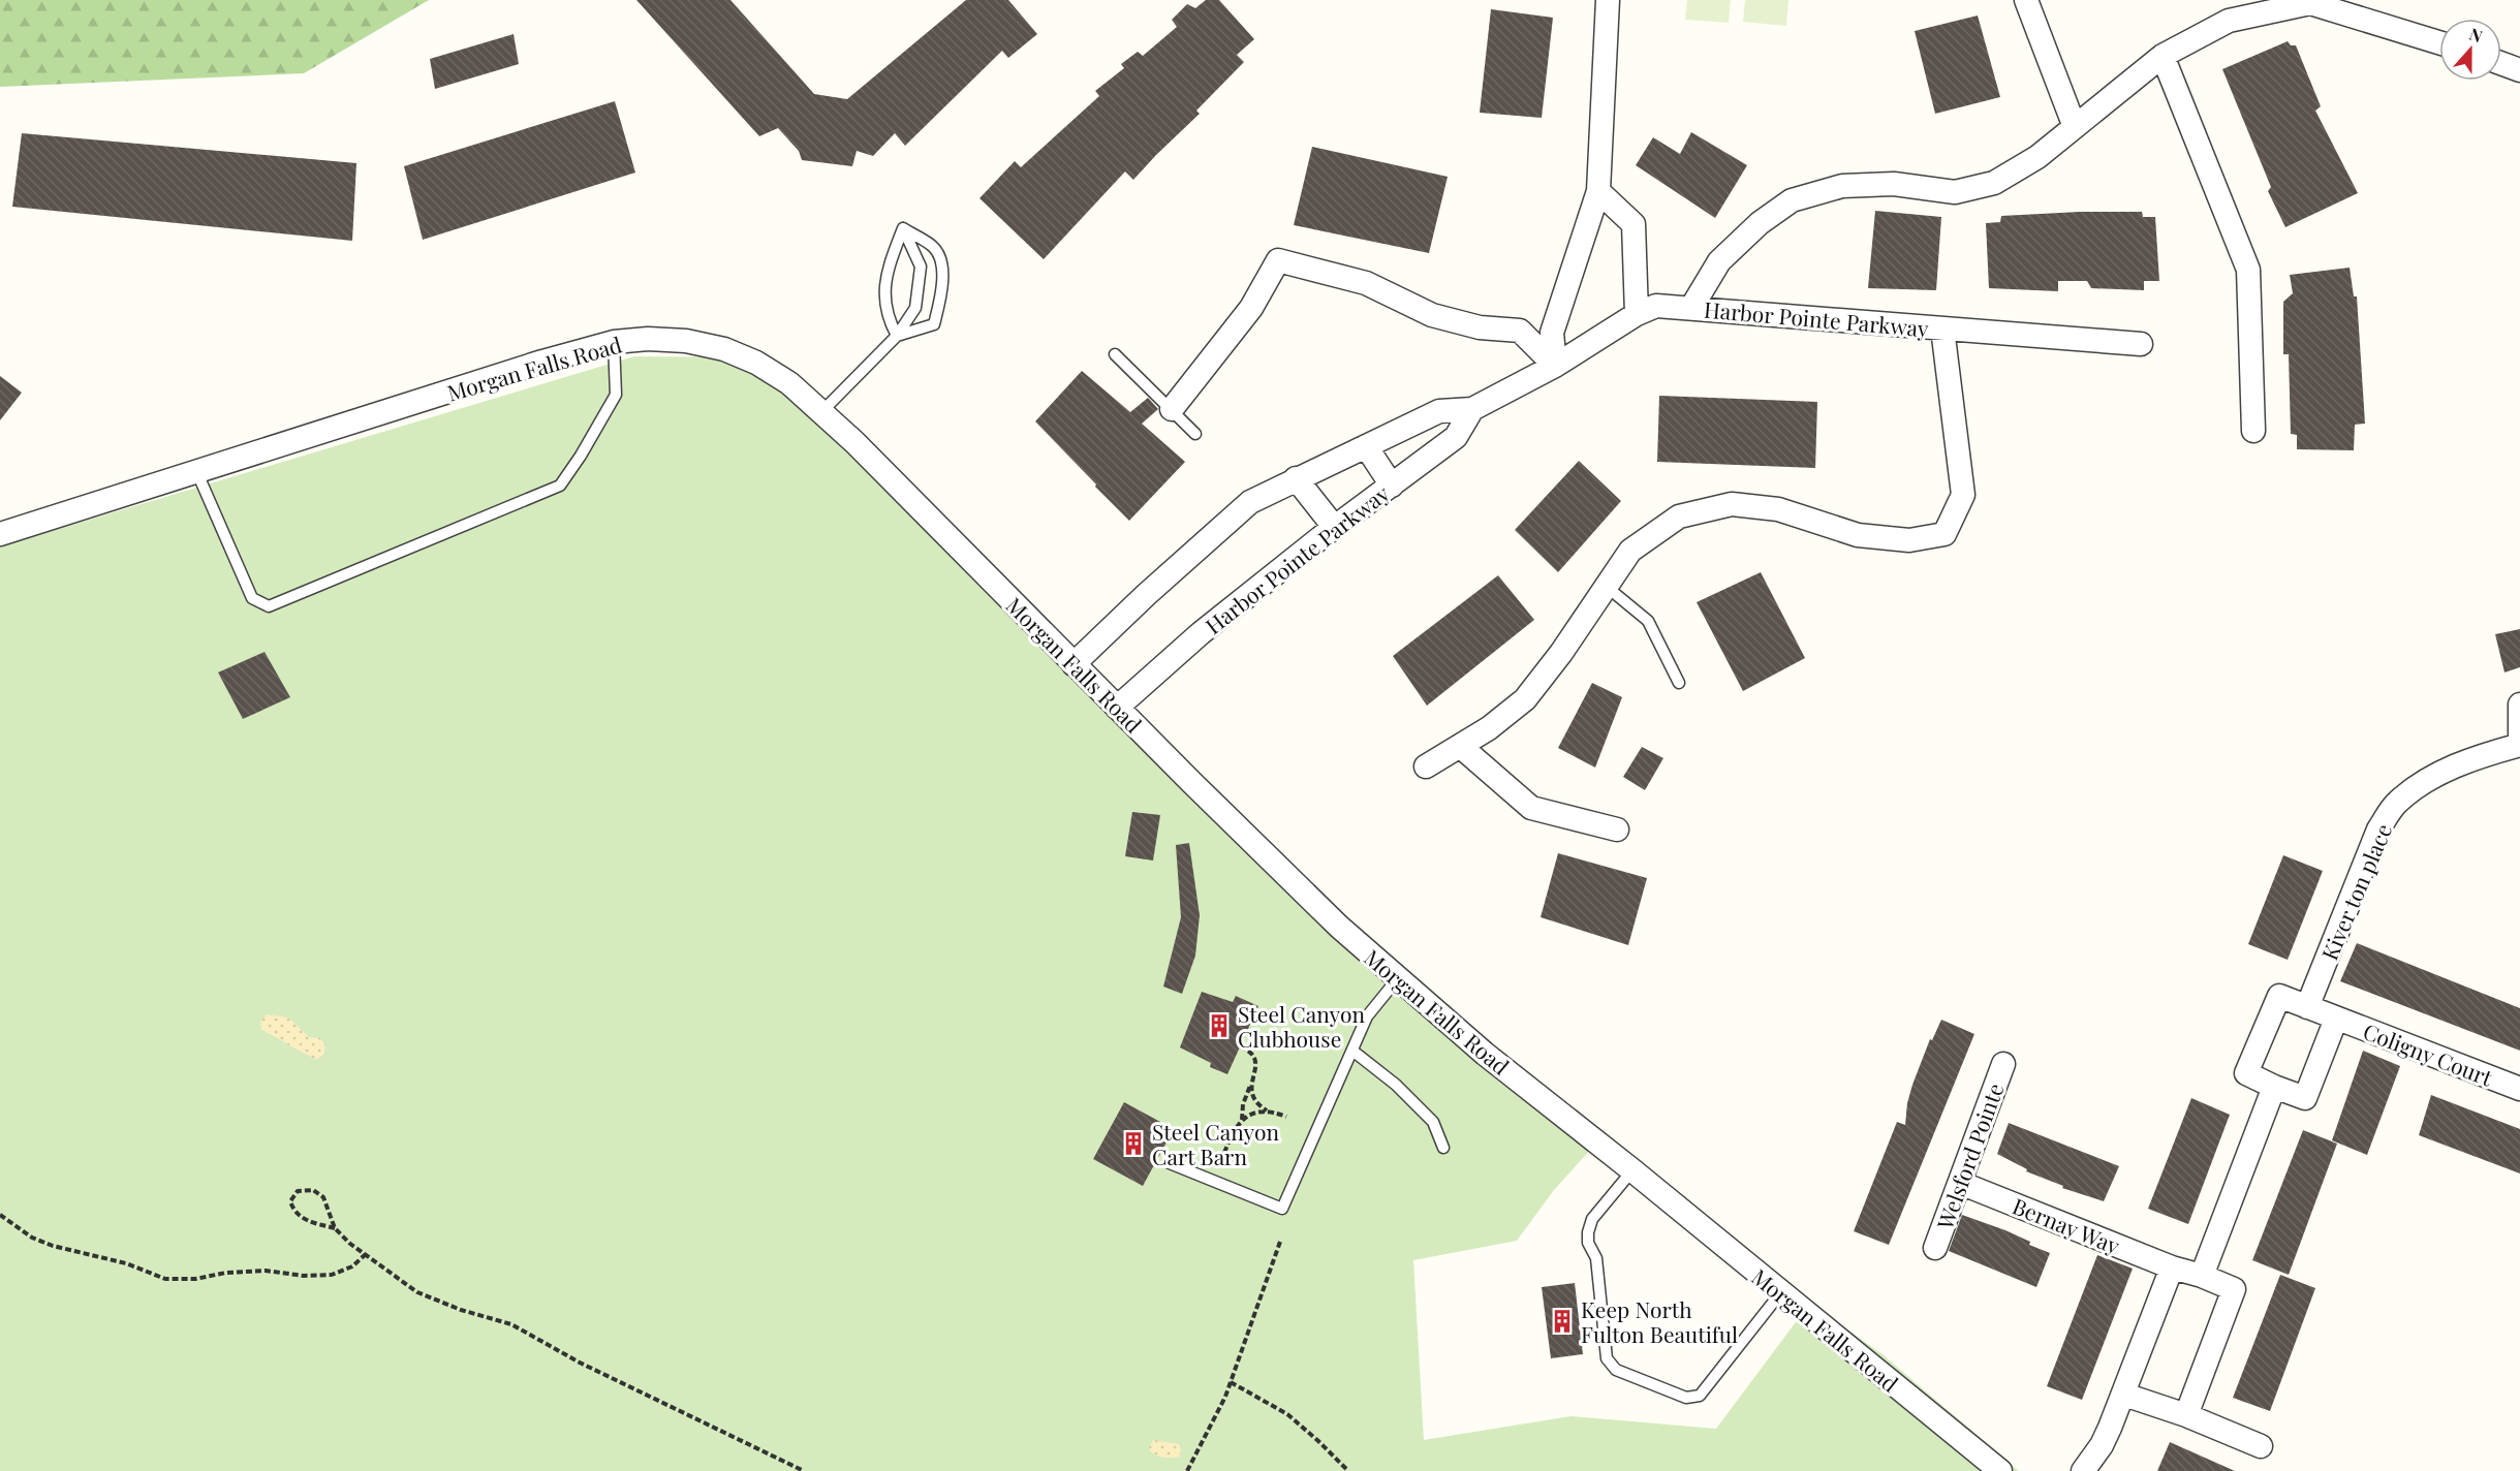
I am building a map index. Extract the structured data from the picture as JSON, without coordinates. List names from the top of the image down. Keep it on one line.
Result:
{"streets":{"street":["Harbor Pointe Parkway","Morgan Falls Road","Kiver ton place","Coligny Court","Welsford Pointe","Bernay Way"]},"crossings":[["Harbor Pointe Parkway","Morgan Falls Road"],["Welsford Pointe","Bernay Way"]],"places":{"building":["Steel Canyon Clubhouse","Steel Canyon Cart Barn","Keep North Fulton Beautiful"]},"north":"top"}
